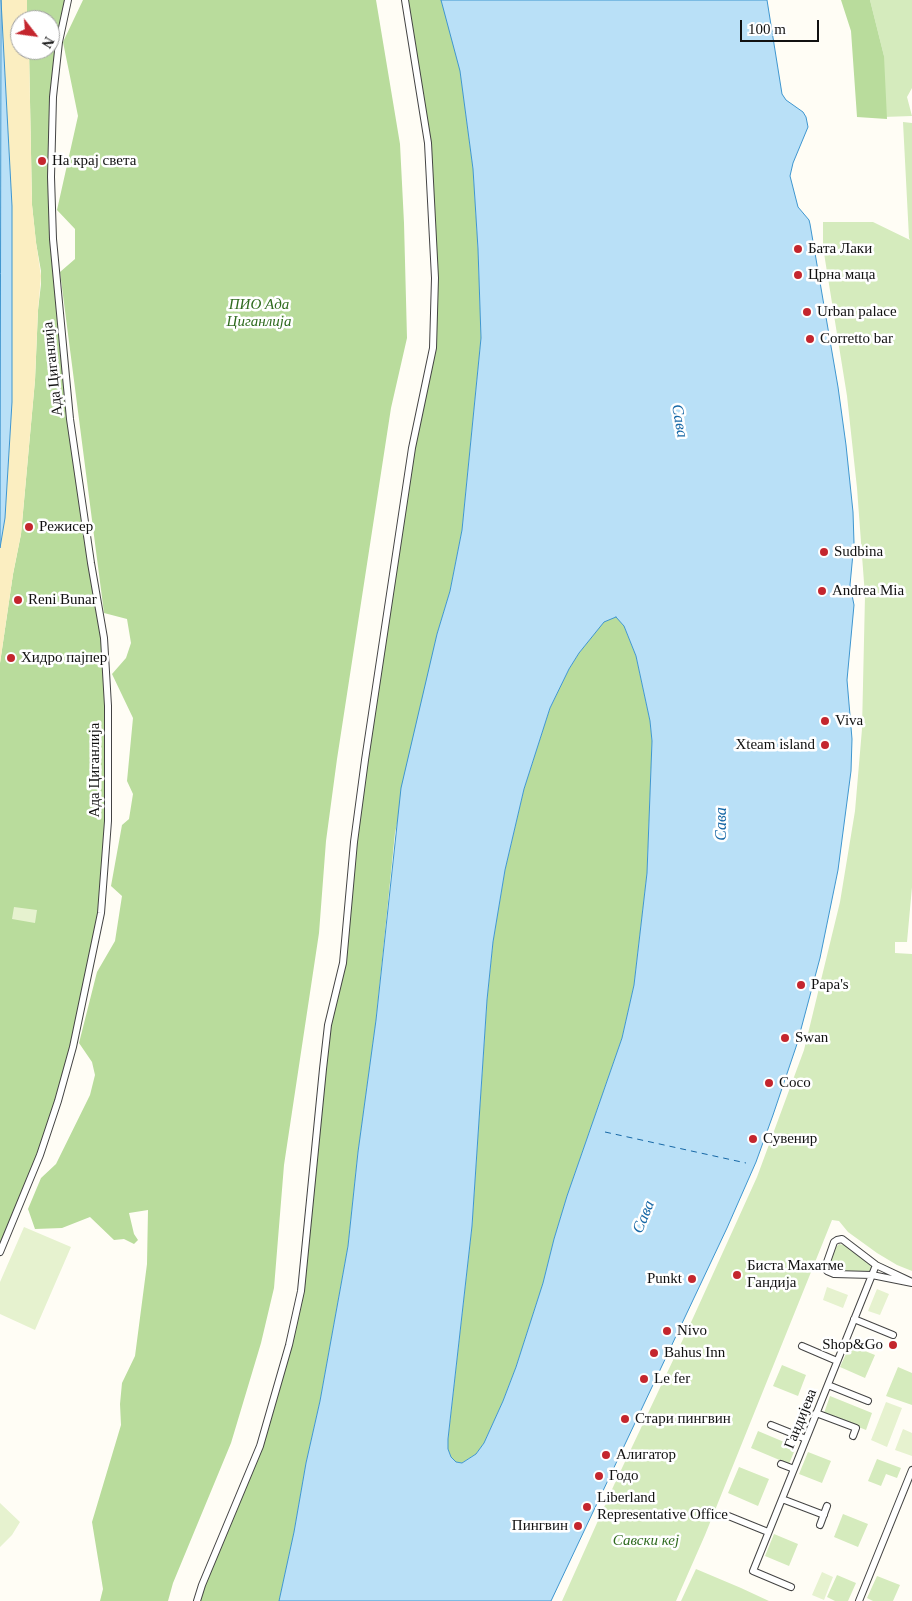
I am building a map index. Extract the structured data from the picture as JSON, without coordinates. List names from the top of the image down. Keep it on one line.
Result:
{"streets":{"street":["Ада Циганлија","Гандијева"]},"water":["Сава"],"parks":["ПИО Ада Циганлија","Савски кеј"],"places":["На крај света","Бата Лаки","Црна маца","Urban palace","Corretto bar","Режисер","Sudbina","Andrea Mia","Reni Bunar","Хидро пајпер","Viva","Xteam island","Papa's","Swan","Coco","Сувенир","Биста Махатме Гандија","Punkt","Nivo","Shop&Go","Bahus Inn","Le fer","Стари пингвин","Алигатор","Годо","Liberland Representative Office","Пингвин"],"scale_bar":"100 m","north":"bottom right"}
